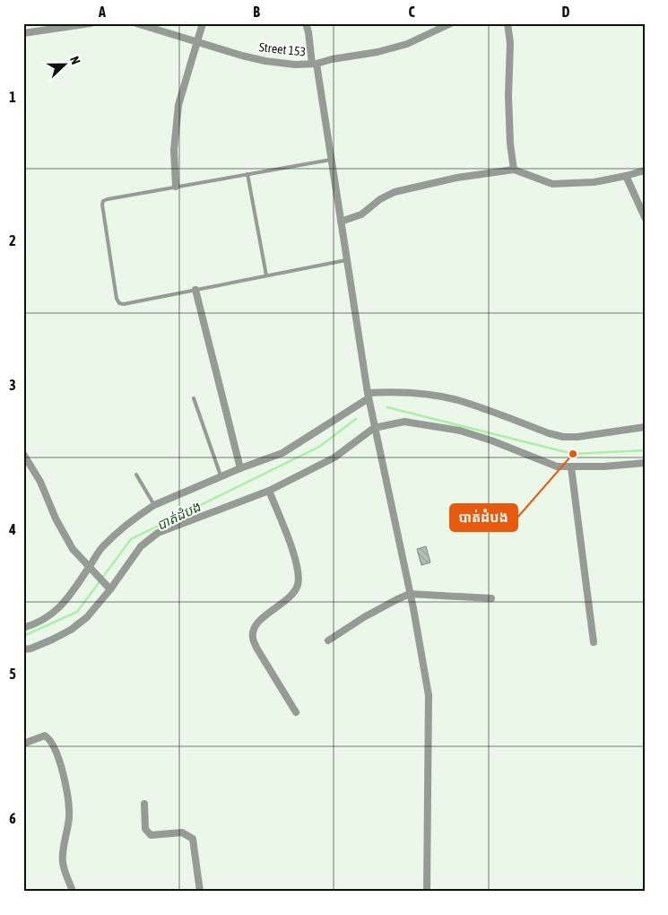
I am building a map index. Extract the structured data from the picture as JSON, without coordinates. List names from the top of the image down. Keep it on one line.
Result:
{"streets":{"street":["Street 153"]},"water":["បាត់ដំបង"],"places":["បាត់ដំបង"],"north":"right","grid":{"columns":["A","B","C","D"],"rows":["1","2","3","4","5","6"]}}
